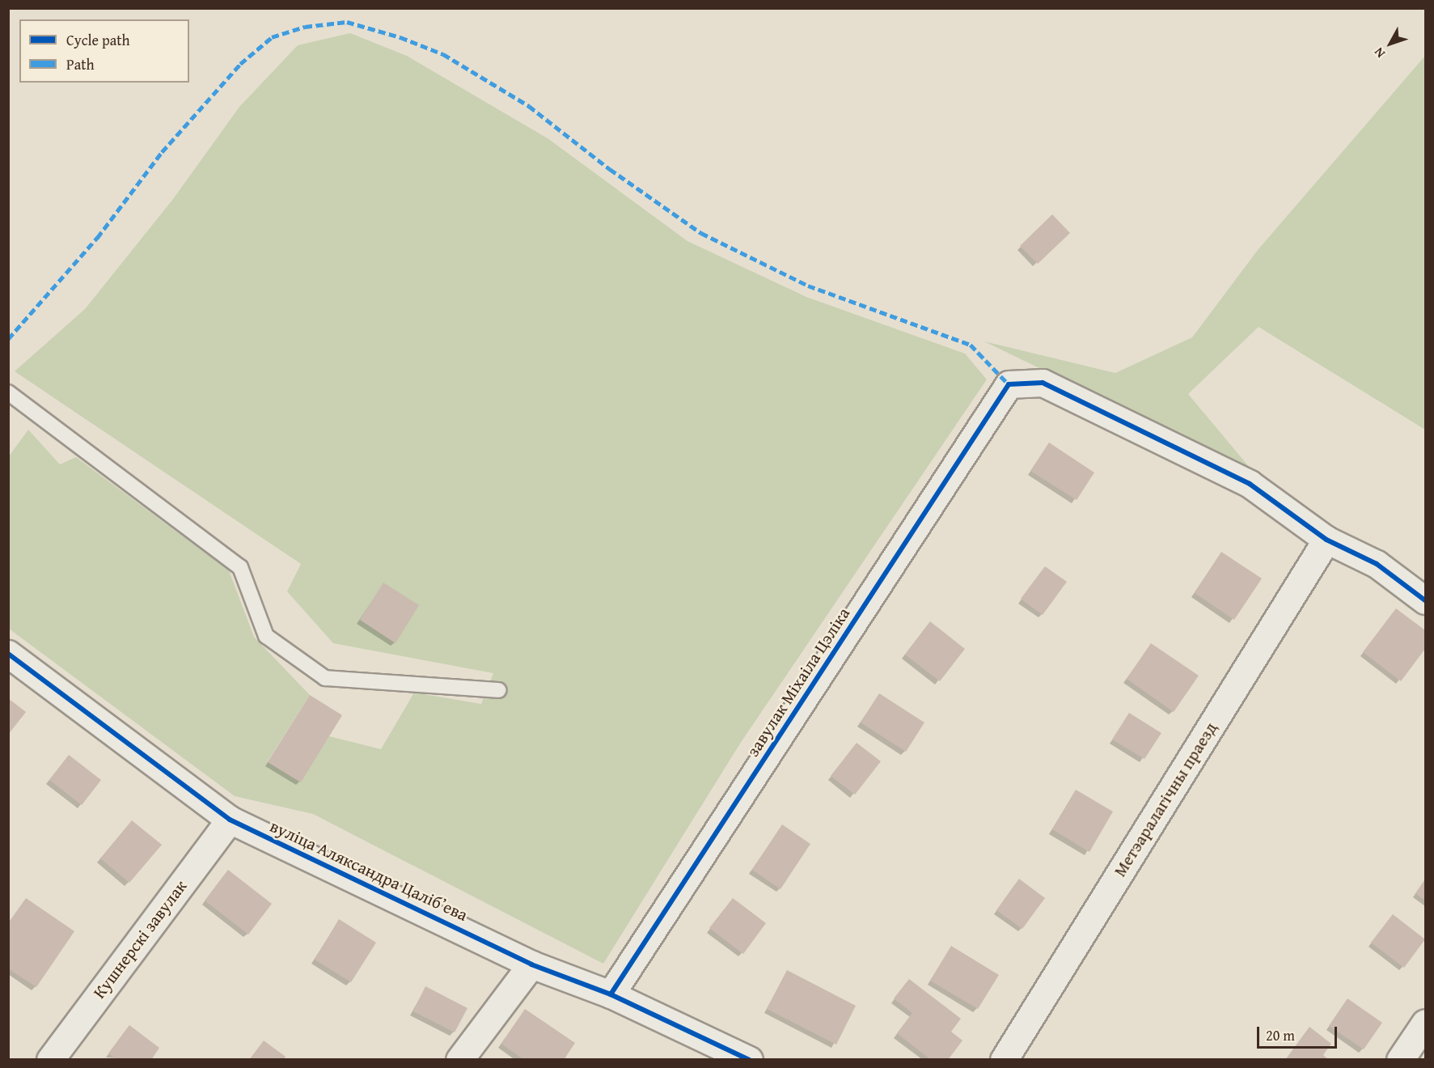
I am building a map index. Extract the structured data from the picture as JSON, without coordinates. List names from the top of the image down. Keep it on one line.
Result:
{"streets":{"street":["завулак Міхаіла Цэліка","Метэаралагічны праезд","вуліца Аляксандра Цалібʼева","Кушнерскі завулак"]},"crossings":[["завулак Міхаіла Цэліка","Метэаралагічны праезд"],["завулак Міхаіла Цэліка","вуліца Аляксандра Цалібʼева"],["вуліца Аляксандра Цалібʼева","Кушнерскі завулак"]],"legend":["Cycle path","Path"],"scale_bar":"20 m","north":"bottom left"}
